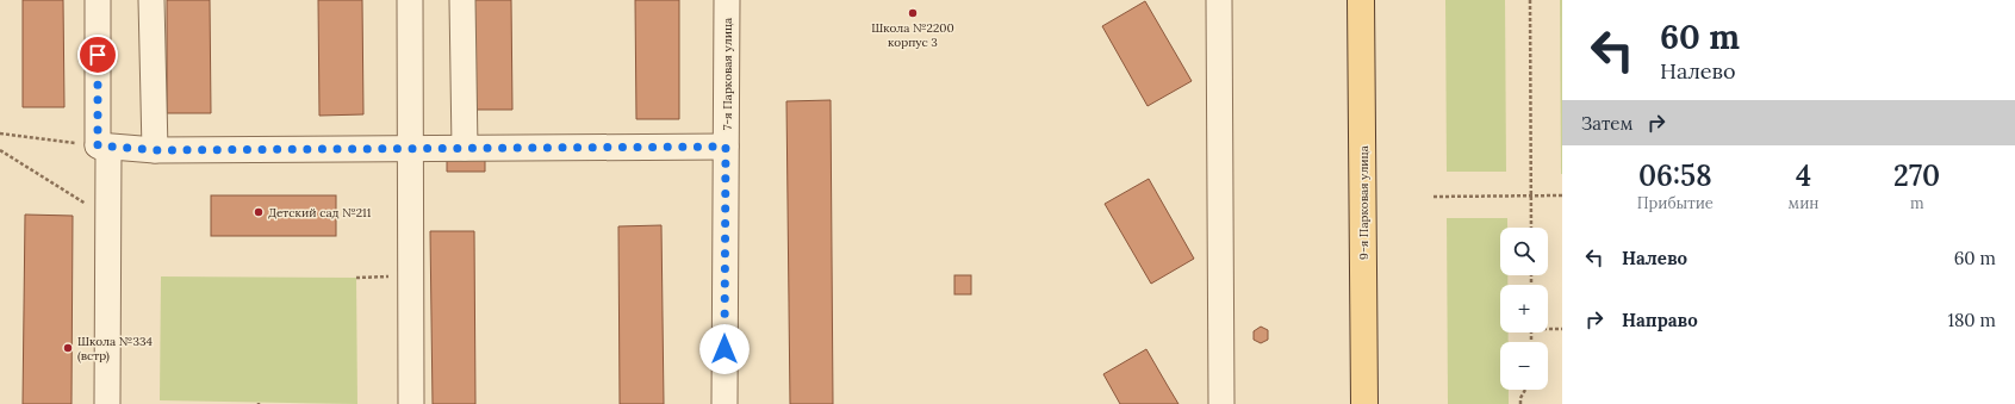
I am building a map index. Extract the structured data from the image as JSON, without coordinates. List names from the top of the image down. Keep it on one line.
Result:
{"streets":{"main road":["9-я Парковая улица"],"street":["7-я Парковая улица"]},"places":["Школа №2200 корпус 3","Детский сад №211","Школа №334 (встр)"],"page":{"turn":["60 m","Налево"],"then":"Затем","eta":["06:58","Прибытие","4","мин","270","m"],"list":[{"name":"Налево","value":"60 m"},{"name":"Направо","value":"180 m"}],"map_buttons":["+","−"]}}
